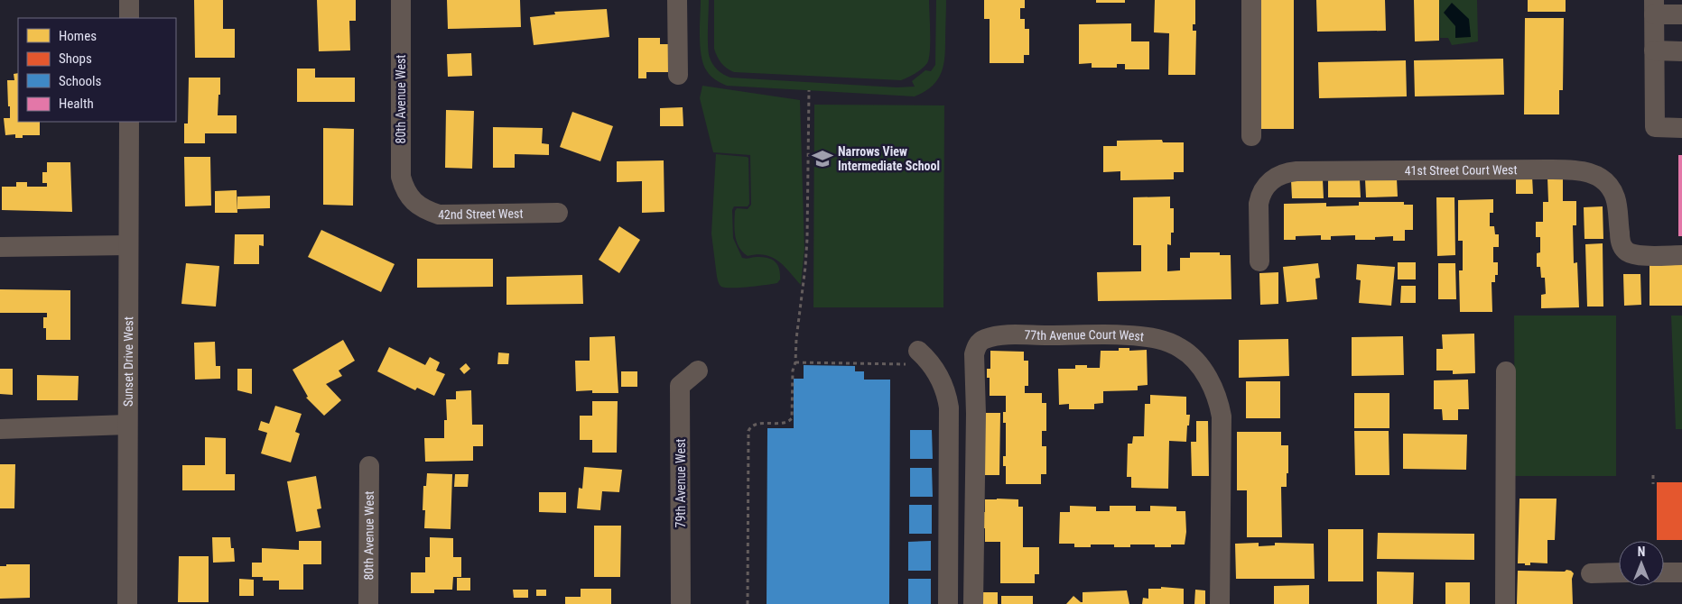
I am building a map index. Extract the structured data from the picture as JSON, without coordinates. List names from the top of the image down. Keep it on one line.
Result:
{"streets":{"street":["80th Avenue West","41st Street Court West","42nd Street West","77th Avenue Court West","Sunset Drive West","79th Avenue West"]},"crossings":[["80th Avenue West","42nd Street West"]],"places":{"school or university":["Narrows View Intermediate School"]},"legend":["Homes","Shops","Schools","Health"],"north":"top"}
